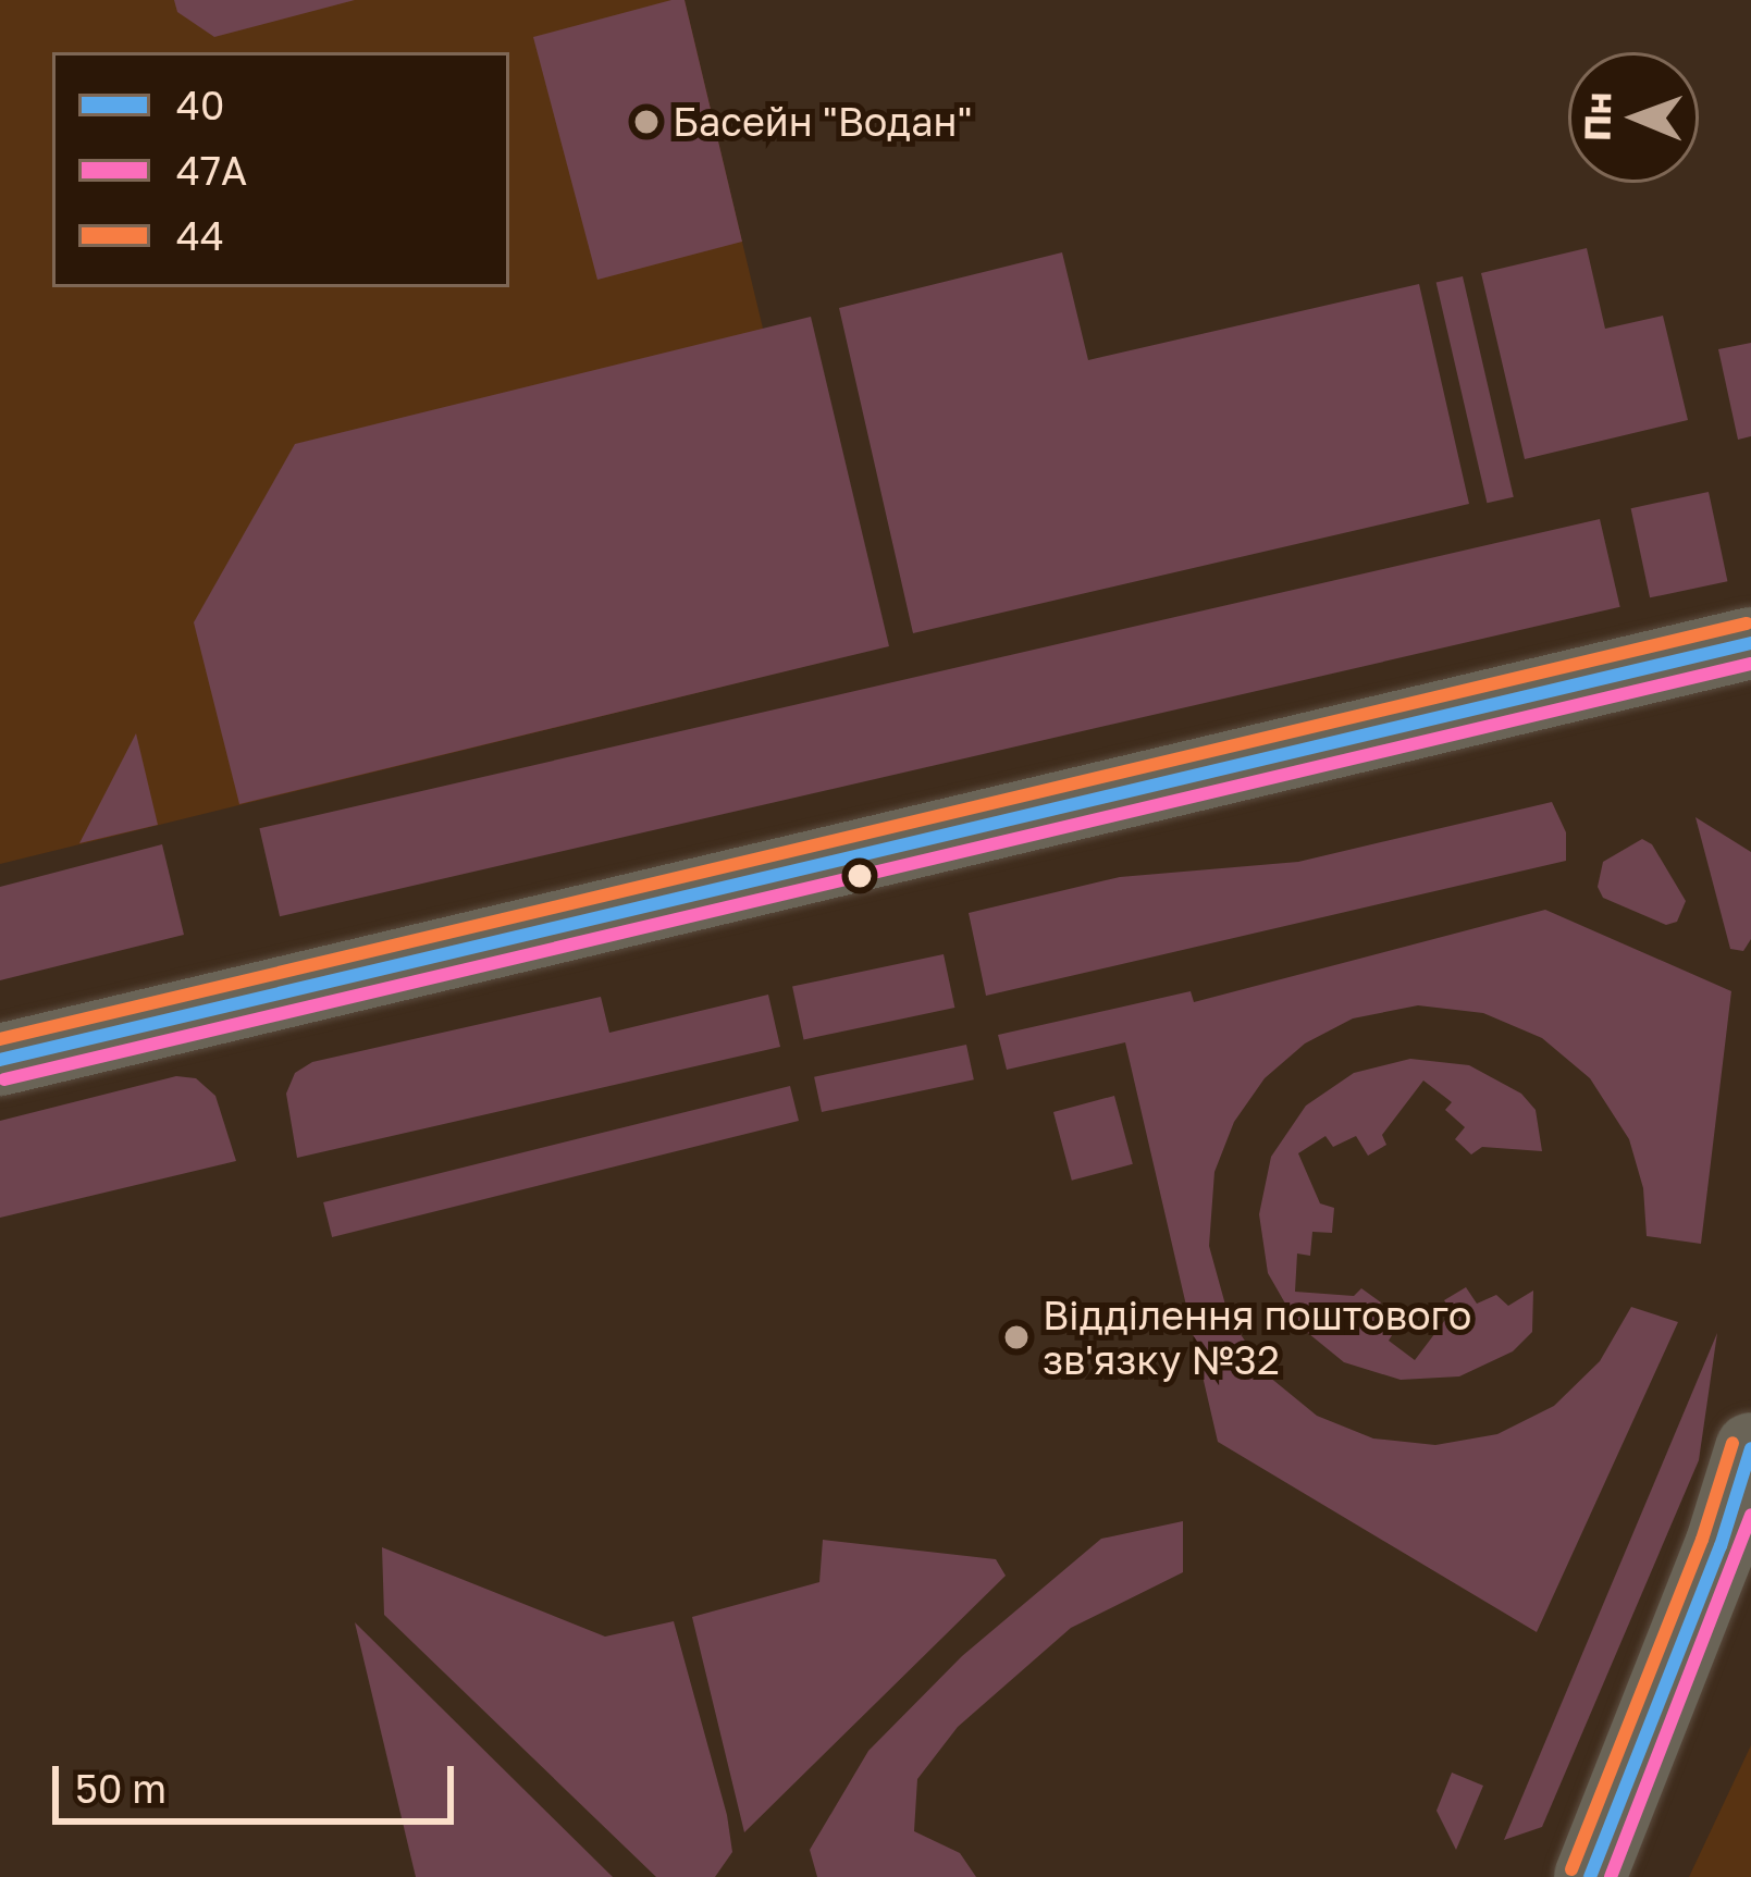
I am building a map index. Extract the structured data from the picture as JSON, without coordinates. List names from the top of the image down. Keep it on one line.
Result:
{"places":["Басейн \"Водан\"","Відділення поштового зв'язку №32"],"lines":["transit line 44","transit line 40","transit line 47А"],"legend":["40","47А","44"],"scale_bar":"50 m","north":"left"}
